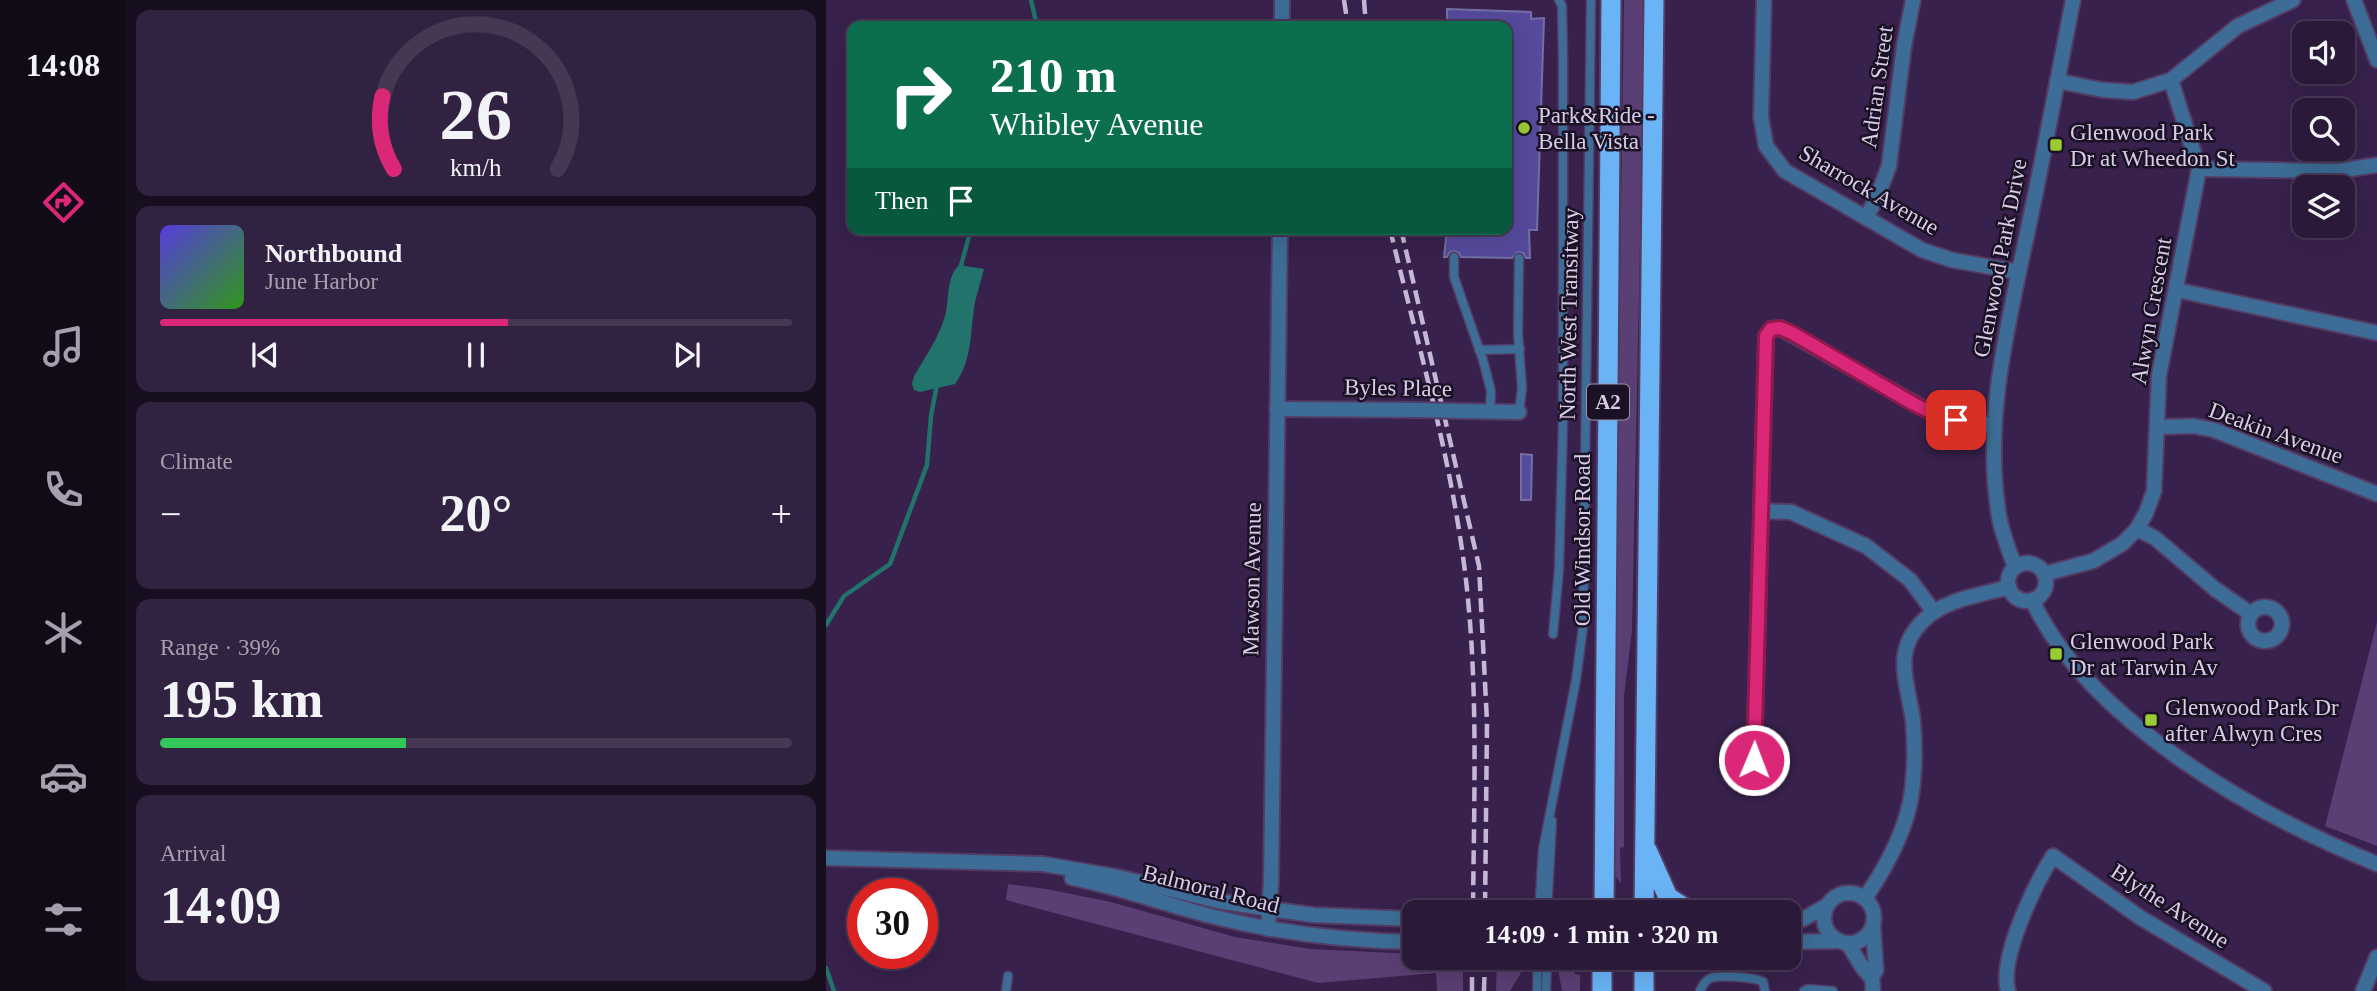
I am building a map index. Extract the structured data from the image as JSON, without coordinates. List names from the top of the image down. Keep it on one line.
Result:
{"streets":{"highway":["A2","Old Windsor Road"],"street":["Adrian Street","Sharrock Avenue","Glenwood Park Drive","Alwyn Crescent","Byles Place","Deakin Avenue","Mawson Avenue","Balmoral Road","Blythe Avenue"],"lane":["North West Transitway"]},"crossings":[["Adrian Street","Sharrock Avenue"],["Sharrock Avenue","Glenwood Park Drive"],["Glenwood Park Drive","Alwyn Crescent"],["Alwyn Crescent","Deakin Avenue"],["Byles Place","Mawson Avenue"],["Mawson Avenue","Balmoral Road"]],"places":{"other":["Park&Ride - Bella Vista"],"transit":["Glenwood Park Dr at Wheedon St","Glenwood Park Dr at Tarwin Av","Glenwood Park Dr after Alwyn Cres"]},"page":{"tabs":"14:08","turn":["210 m","Whibley Avenue"],"then":"Then","song":["Northbound","June Harbor"],"tile":["Climate",["Range · 39%","195 km"],["Arrival","14:09"]],"heat":["−","20°","+"],"limit":"30","trip":"14:09 · 1 min · 320 m","gauge":["26","km/h"]}}
